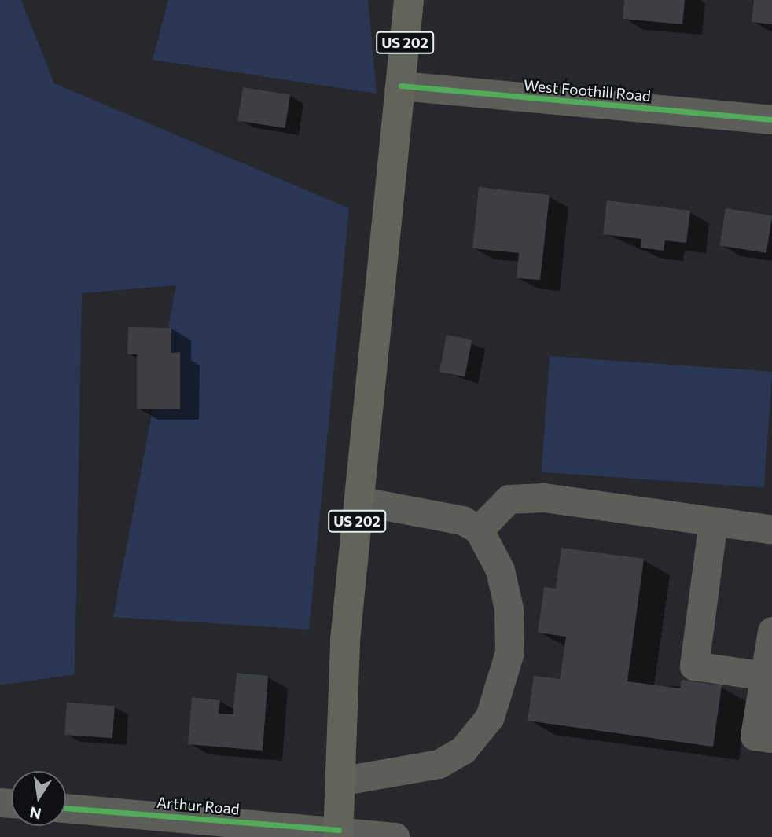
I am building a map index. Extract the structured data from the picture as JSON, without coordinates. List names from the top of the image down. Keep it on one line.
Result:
{"streets":{"highway":["US 202"],"street":["West Foothill Road","Arthur Road"]},"crossings":[["US 202","West Foothill Road"],["US 202","Arthur Road"]],"north":"bottom"}
